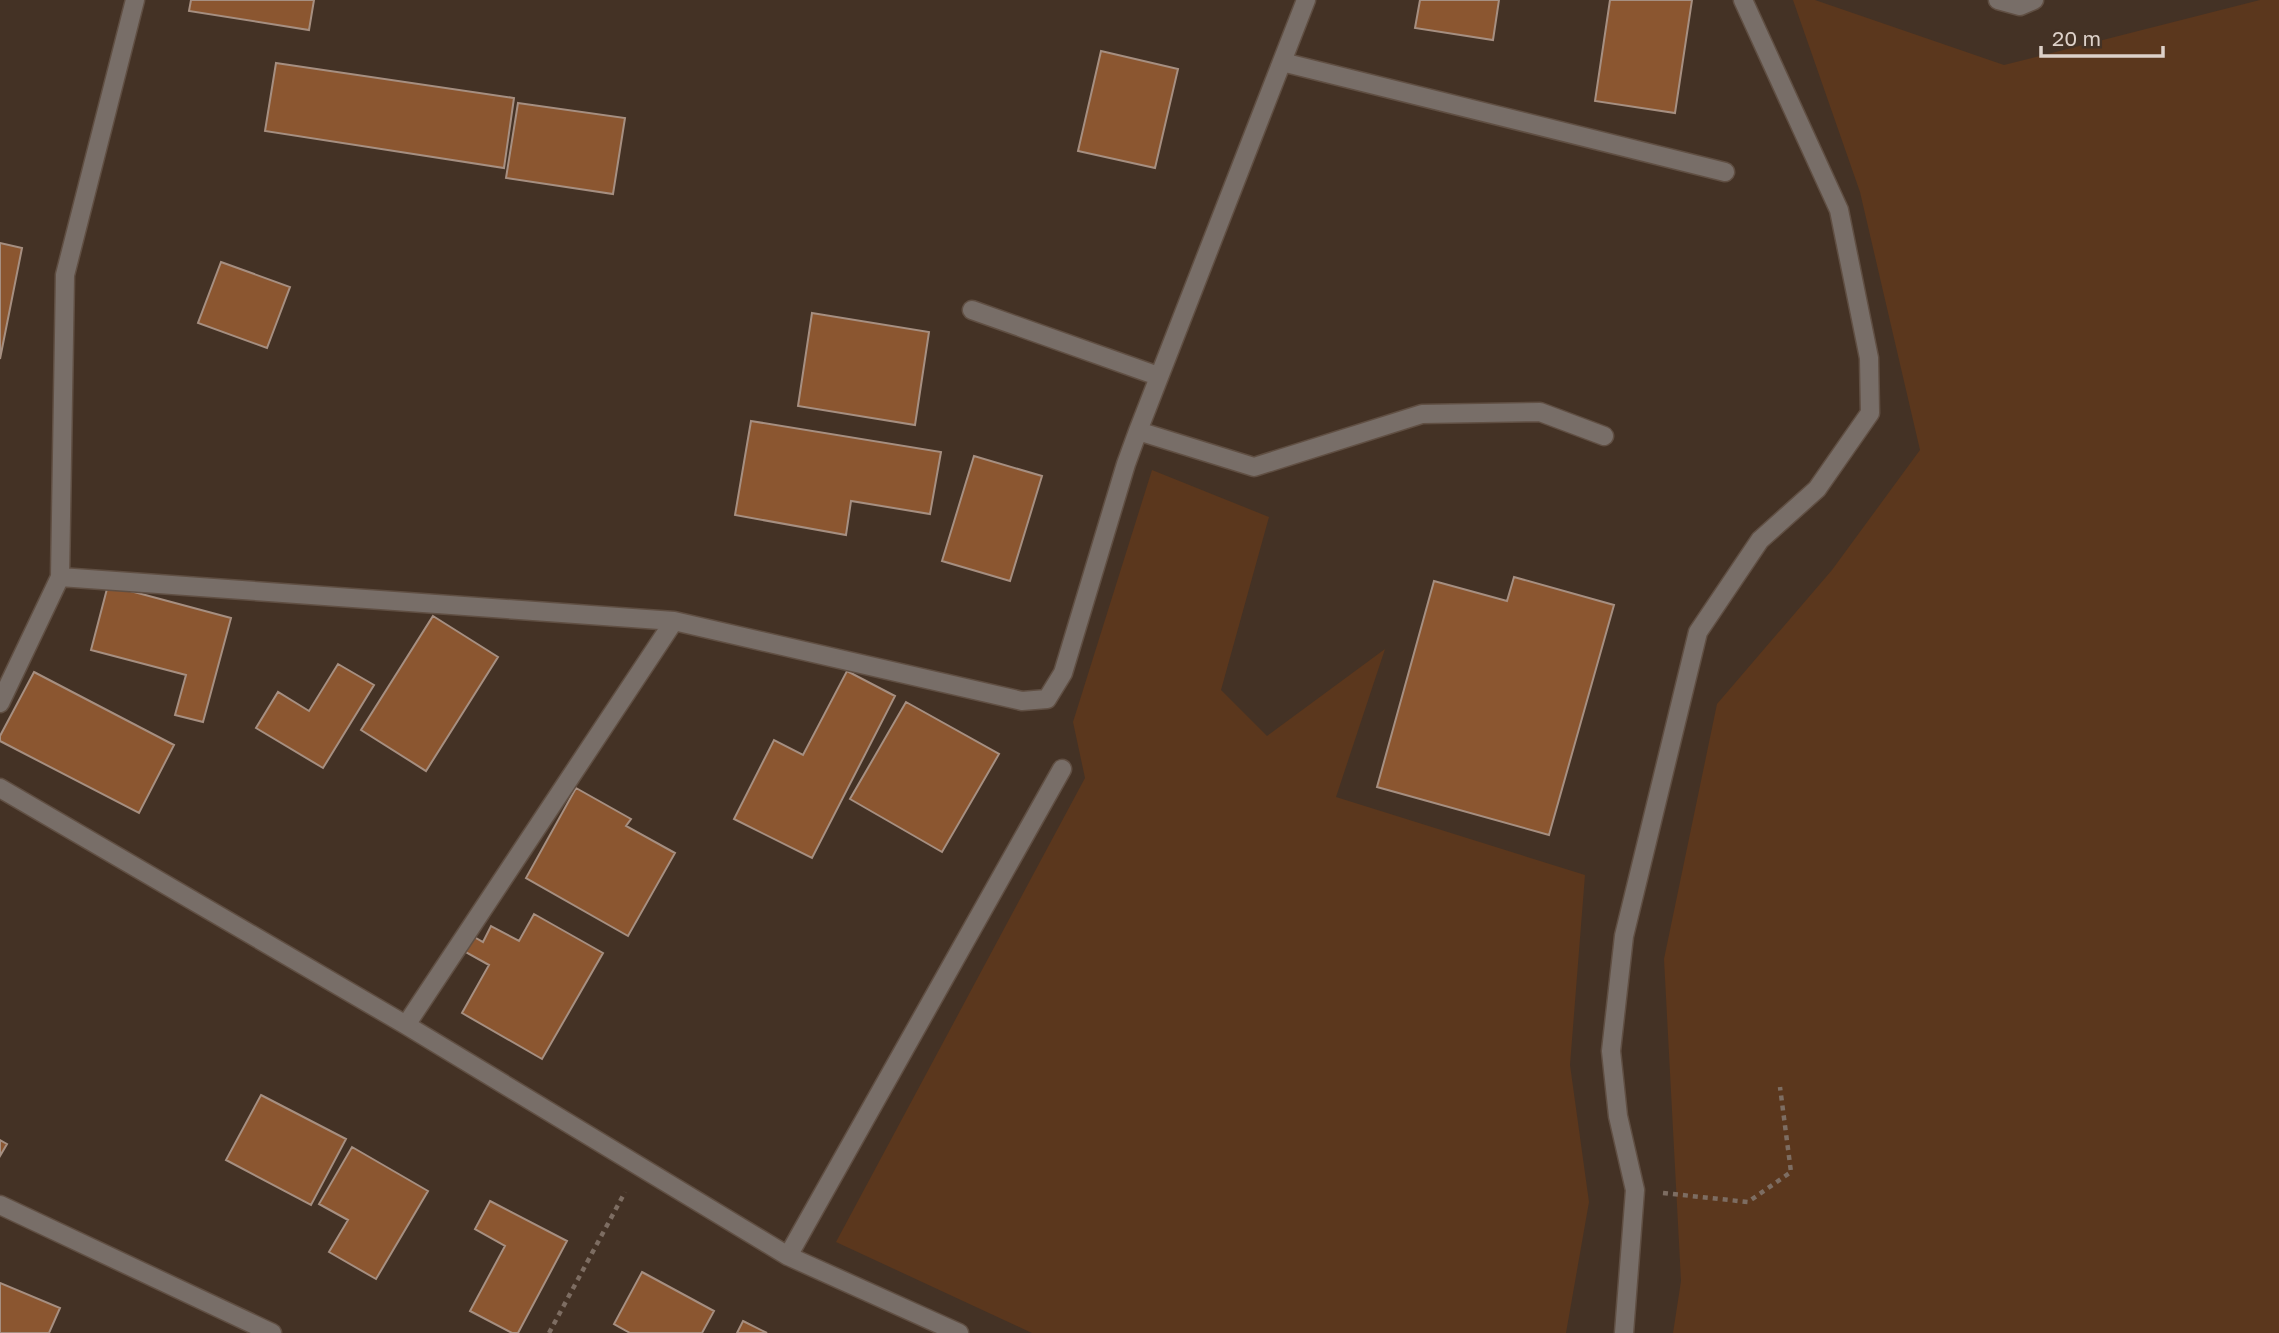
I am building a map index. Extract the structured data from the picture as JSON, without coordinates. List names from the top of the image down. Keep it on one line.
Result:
{"scale_bar":"20 m"}
